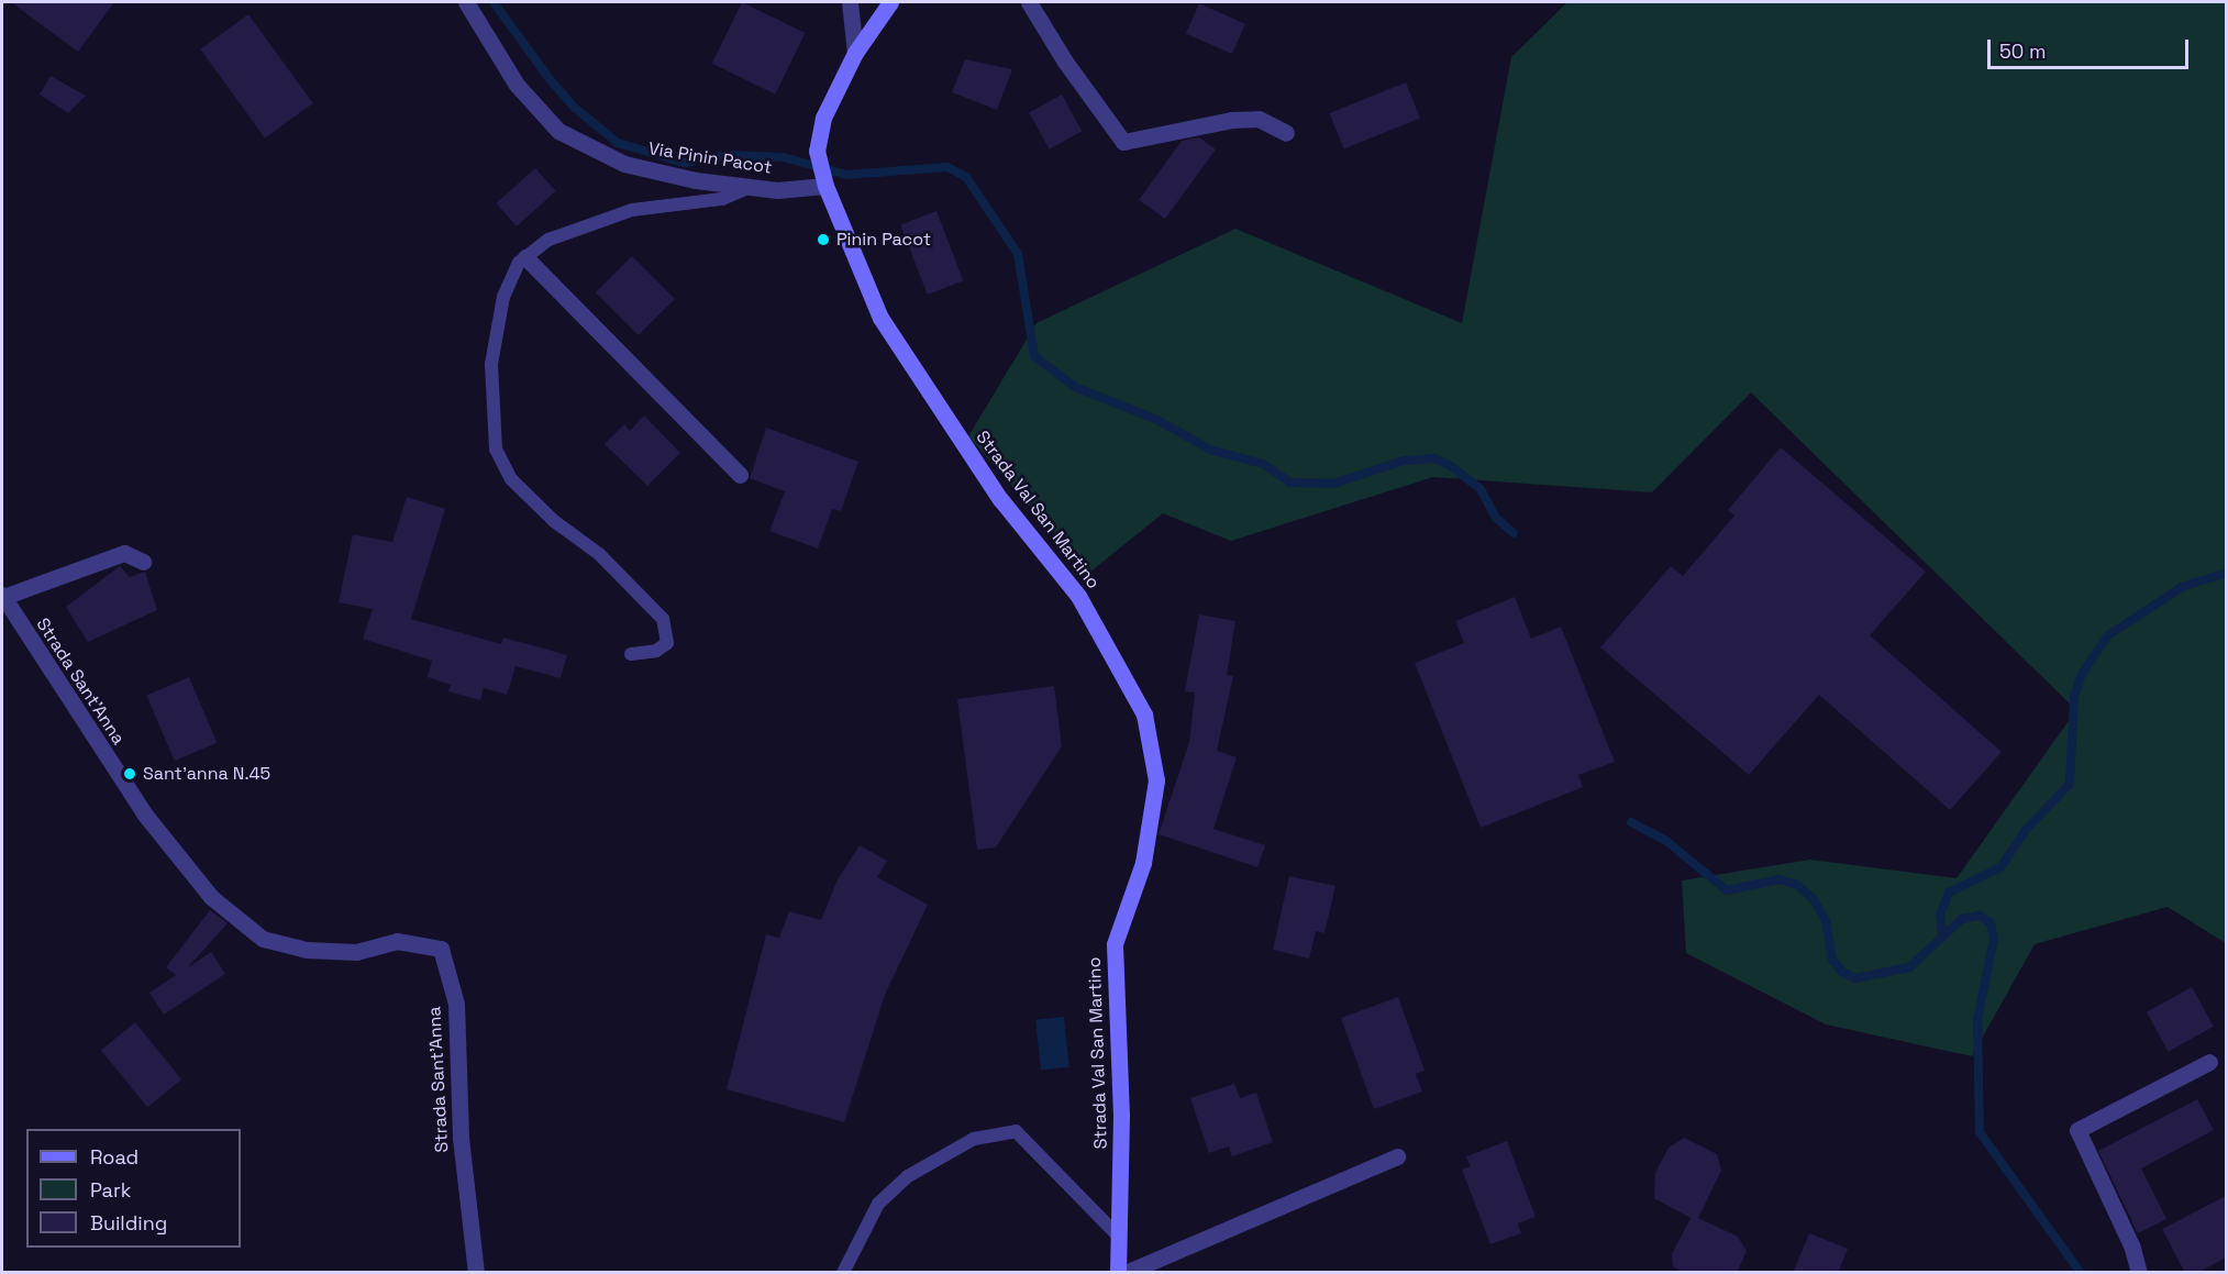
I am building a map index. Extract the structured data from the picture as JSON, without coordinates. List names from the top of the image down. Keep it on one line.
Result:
{"streets":{"street":["Via Pinin Pacot","Strada Val San Martino","Strada Sant'Anna"]},"crossings":[["Via Pinin Pacot","Strada Val San Martino"]],"places":["Pinin Pacot","Sant'anna N.45"],"legend":["Road","Park","Building"],"scale_bar":"50 m"}
